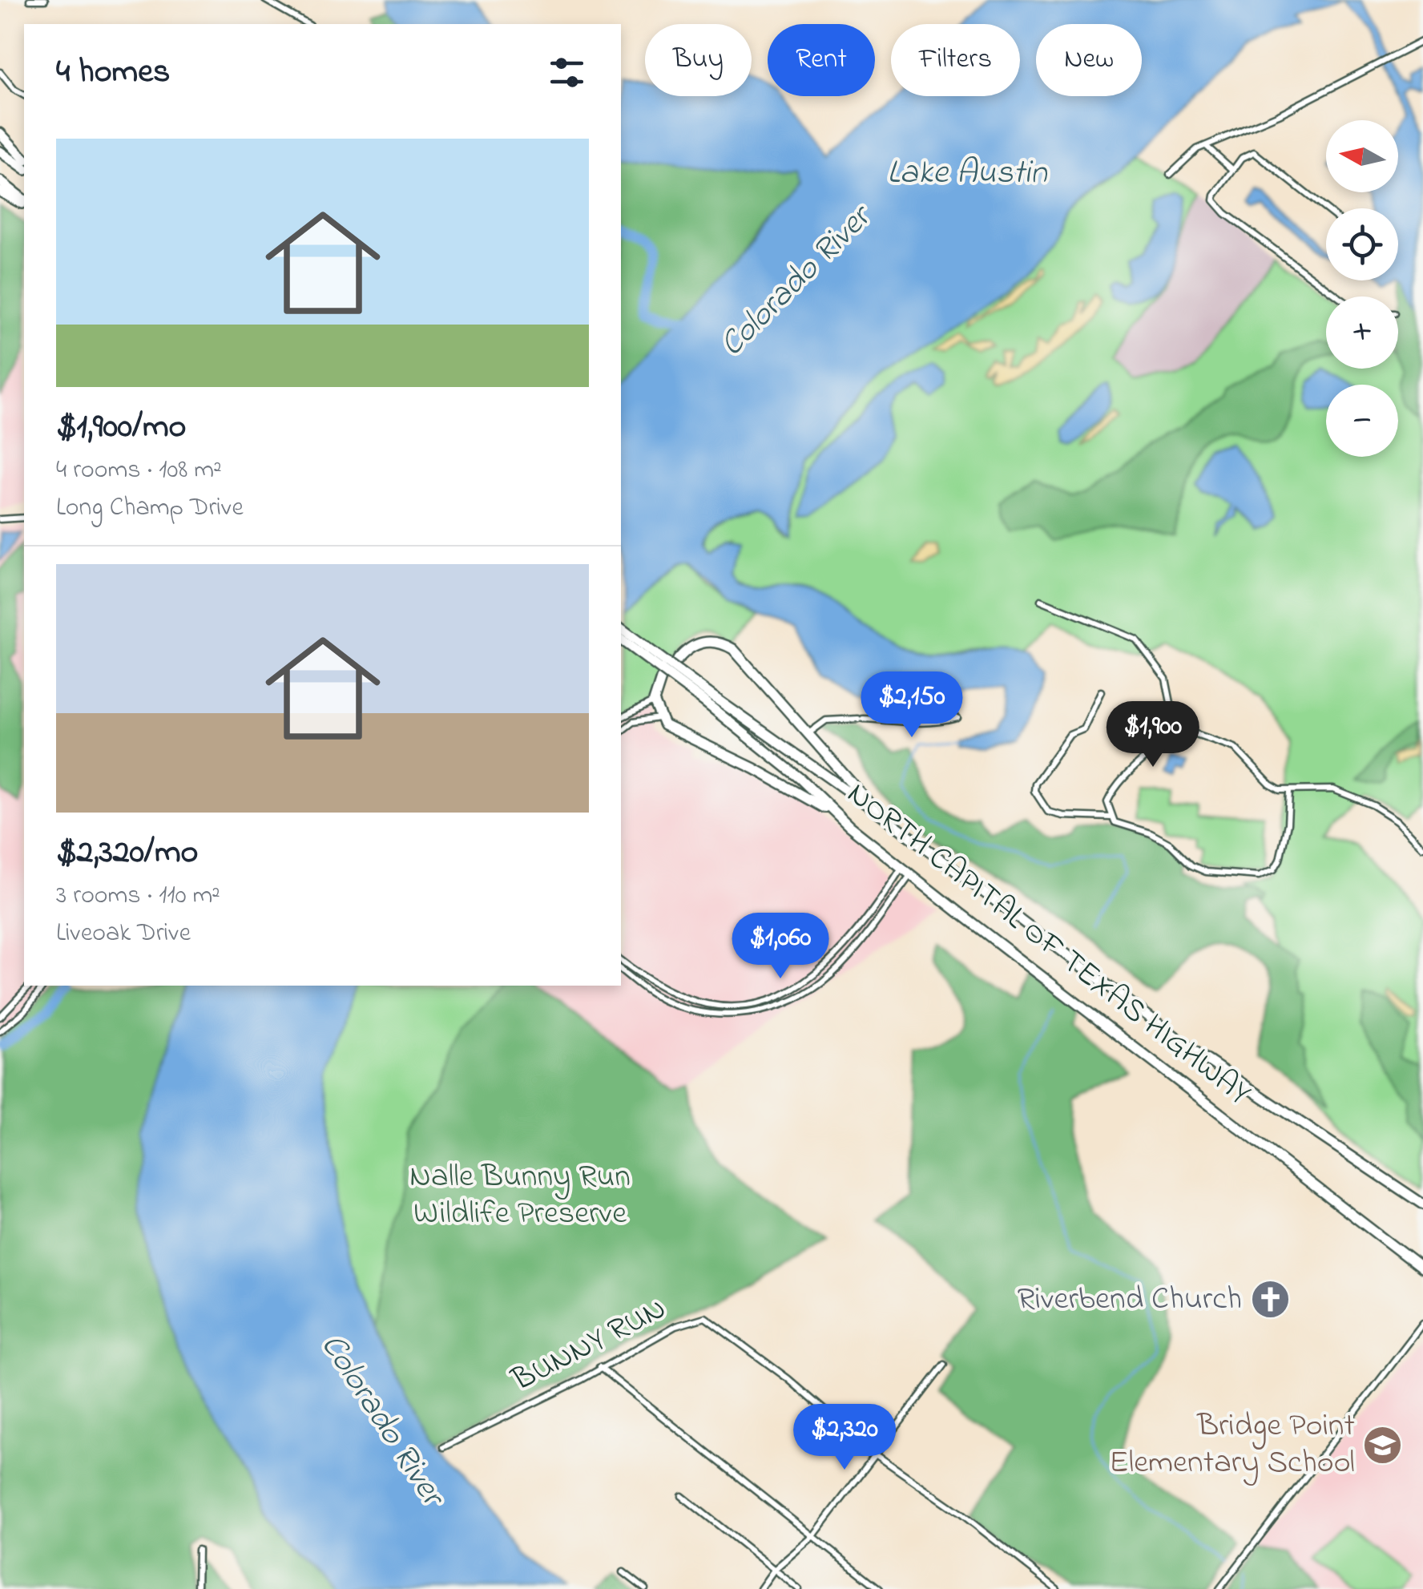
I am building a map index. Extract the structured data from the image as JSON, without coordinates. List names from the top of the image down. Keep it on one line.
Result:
{"streets":{"highway":["NORTH CAPITAL OF TEXAS HIGHWAY"],"street":["BUNNY RUN"]},"water":["Lake Austin","Colorado River"],"parks":["Nalle Bunny Run Wildlife Preserve"],"places":{"church":["Riverbend Church"],"school or university":["Bridge Point Elementary School"]},"north":"left","page":{"chip":["Buy","Rent","Filters","New"],"heading":"4 homes","map_buttons":["+","−"],"list":[{"name":"$1,900/mo","note":"4 rooms · 108 m² · Long Champ Drive"},{"name":"$2,320/mo","note":"3 rooms · 110 m² · Liveoak Drive"}],"price":["$2,150","$1,900","$1,060","$2,320"]}}
